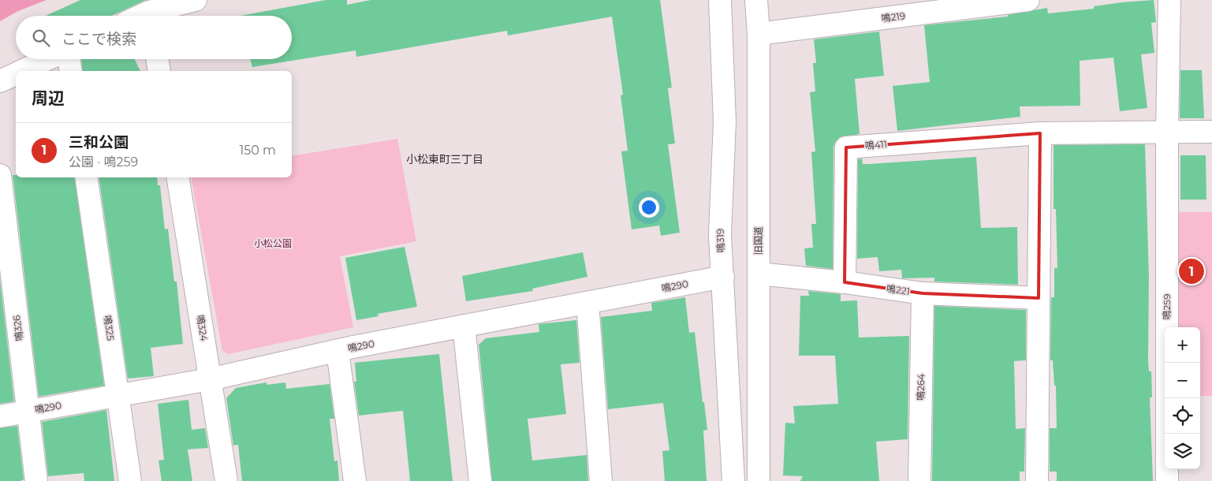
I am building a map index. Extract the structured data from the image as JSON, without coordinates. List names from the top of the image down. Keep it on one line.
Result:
{"streets":{"street":["鳴219","鳴411","鳴319","旧国道","鳴290","鳴221","鳴259","鳴326","鳴325","鳴324","鳴264"]},"crossings":[["鳴219","旧国道"],["鳴411","鳴221"],["鳴319","鳴290"],["旧国道","鳴221"],["鳴290","鳴326"],["鳴290","鳴325"],["鳴290","鳴324"],["鳴221","鳴264"]],"districts":["小松東町三丁目"],"parks":["小松公園"],"page":{"search":"ここで検索","heading":"周辺","list":[{"mark":"1","name":"三和公園","note":"公園 · 鳴259","value":"150 m"}],"pins":"1","map_buttons":["+","−"]}}
